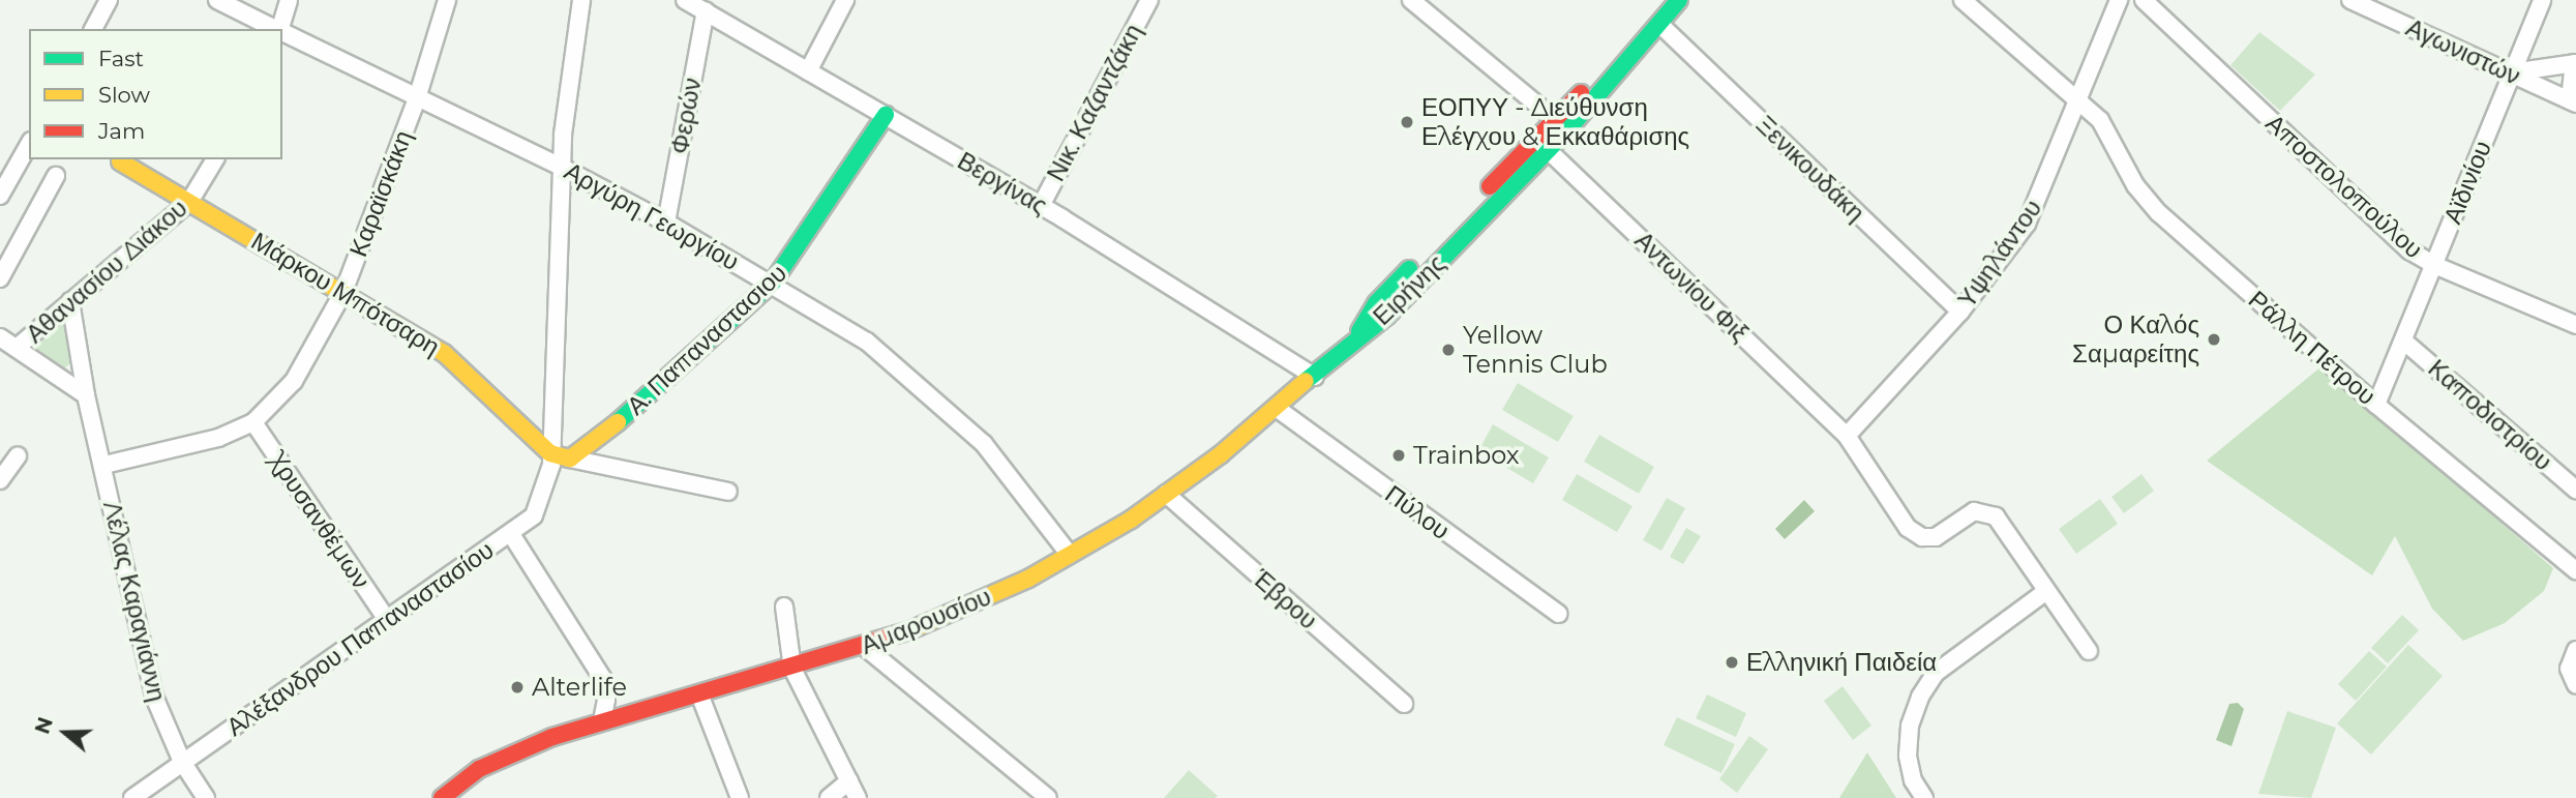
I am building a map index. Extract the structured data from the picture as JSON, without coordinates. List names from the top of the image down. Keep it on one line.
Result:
{"streets":{"main road":["Ειρήνης","Μάρκου Μπότσαρη","Α. Παπαναστασιου","Αμαρουσίου"],"street":["Αγωνιστών","Νικ. Καζαντζάκη","Φερών","Ξενικουδάκη","Αϊδινίου","Βεργίνας","Αποστολοπούλου","Καραϊσκάκη","Αργύρη Γεωργίου","Υψηλάντου","Αθανασίου Διάκου","Αντωνίου Φιξ","Ράλλη Πέτρου","Καποδιστρίου","Πύλου","Χρυσανθέμων","Έβρου","Λέλας Καραγιάννη","Αλέξανδρου Παπαναστασίου"]},"crossings":[["Αγωνιστών","Αϊδινίου"],["Νικ. Καζαντζάκη","Βεργίνας"],["Φερών","Βεργίνας"],["Φερών","Αργύρη Γεωργίου"],["Ξενικουδάκη","Υψηλάντου"],["Ξενικουδάκη","Ειρήνης"],["Αϊδινίου","Αποστολοπούλου"],["Αϊδινίου","Ράλλη Πέτρου"],["Αϊδινίου","Καποδιστρίου"],["Βεργίνας","Α. Παπαναστασιου"],["Βεργίνας","Αμαρουσίου"],["Καραϊσκάκη","Αργύρη Γεωργίου"],["Καραϊσκάκη","Μάρκου Μπότσαρη"],["Καραϊσκάκη","Χρυσανθέμων"],["Καραϊσκάκη","Λέλας Καραγιάννη"],["Αργύρη Γεωργίου","Α. Παπαναστασιου"],["Αργύρη Γεωργίου","Αμαρουσίου"],["Αργύρη Γεωργίου","Αλέξανδρου Παπαναστασίου"],["Υψηλάντου","Αντωνίου Φιξ"],["Υψηλάντου","Ράλλη Πέτρου"],["Αθανασίου Διάκου","Μάρκου Μπότσαρη"],["Αθανασίου Διάκου","Λέλας Καραγιάννη"],["Αντωνίου Φιξ","Ειρήνης"],["Ειρήνης","Αμαρουσίου"],["Μάρκου Μπότσαρη","Αλέξανδρου Παπαναστασίου"],["Πύλου","Αμαρουσίου"],["Χρυσανθέμων","Αλέξανδρου Παπαναστασίου"],["Έβρου","Αμαρουσίου"],["Λέλας Καραγιάννη","Αλέξανδρου Παπαναστασίου"]],"places":["ΕΟΠΥΥ - Διεύθυνση Ελέγχου & Εκκαθάρισης","Ο Καλός Σαμαρείτης","Yellow Tennis Club","Trainbox","Ελληνική Παιδεία","Alterlife"],"legend":["Fast","Slow","Jam"],"north":"left"}
